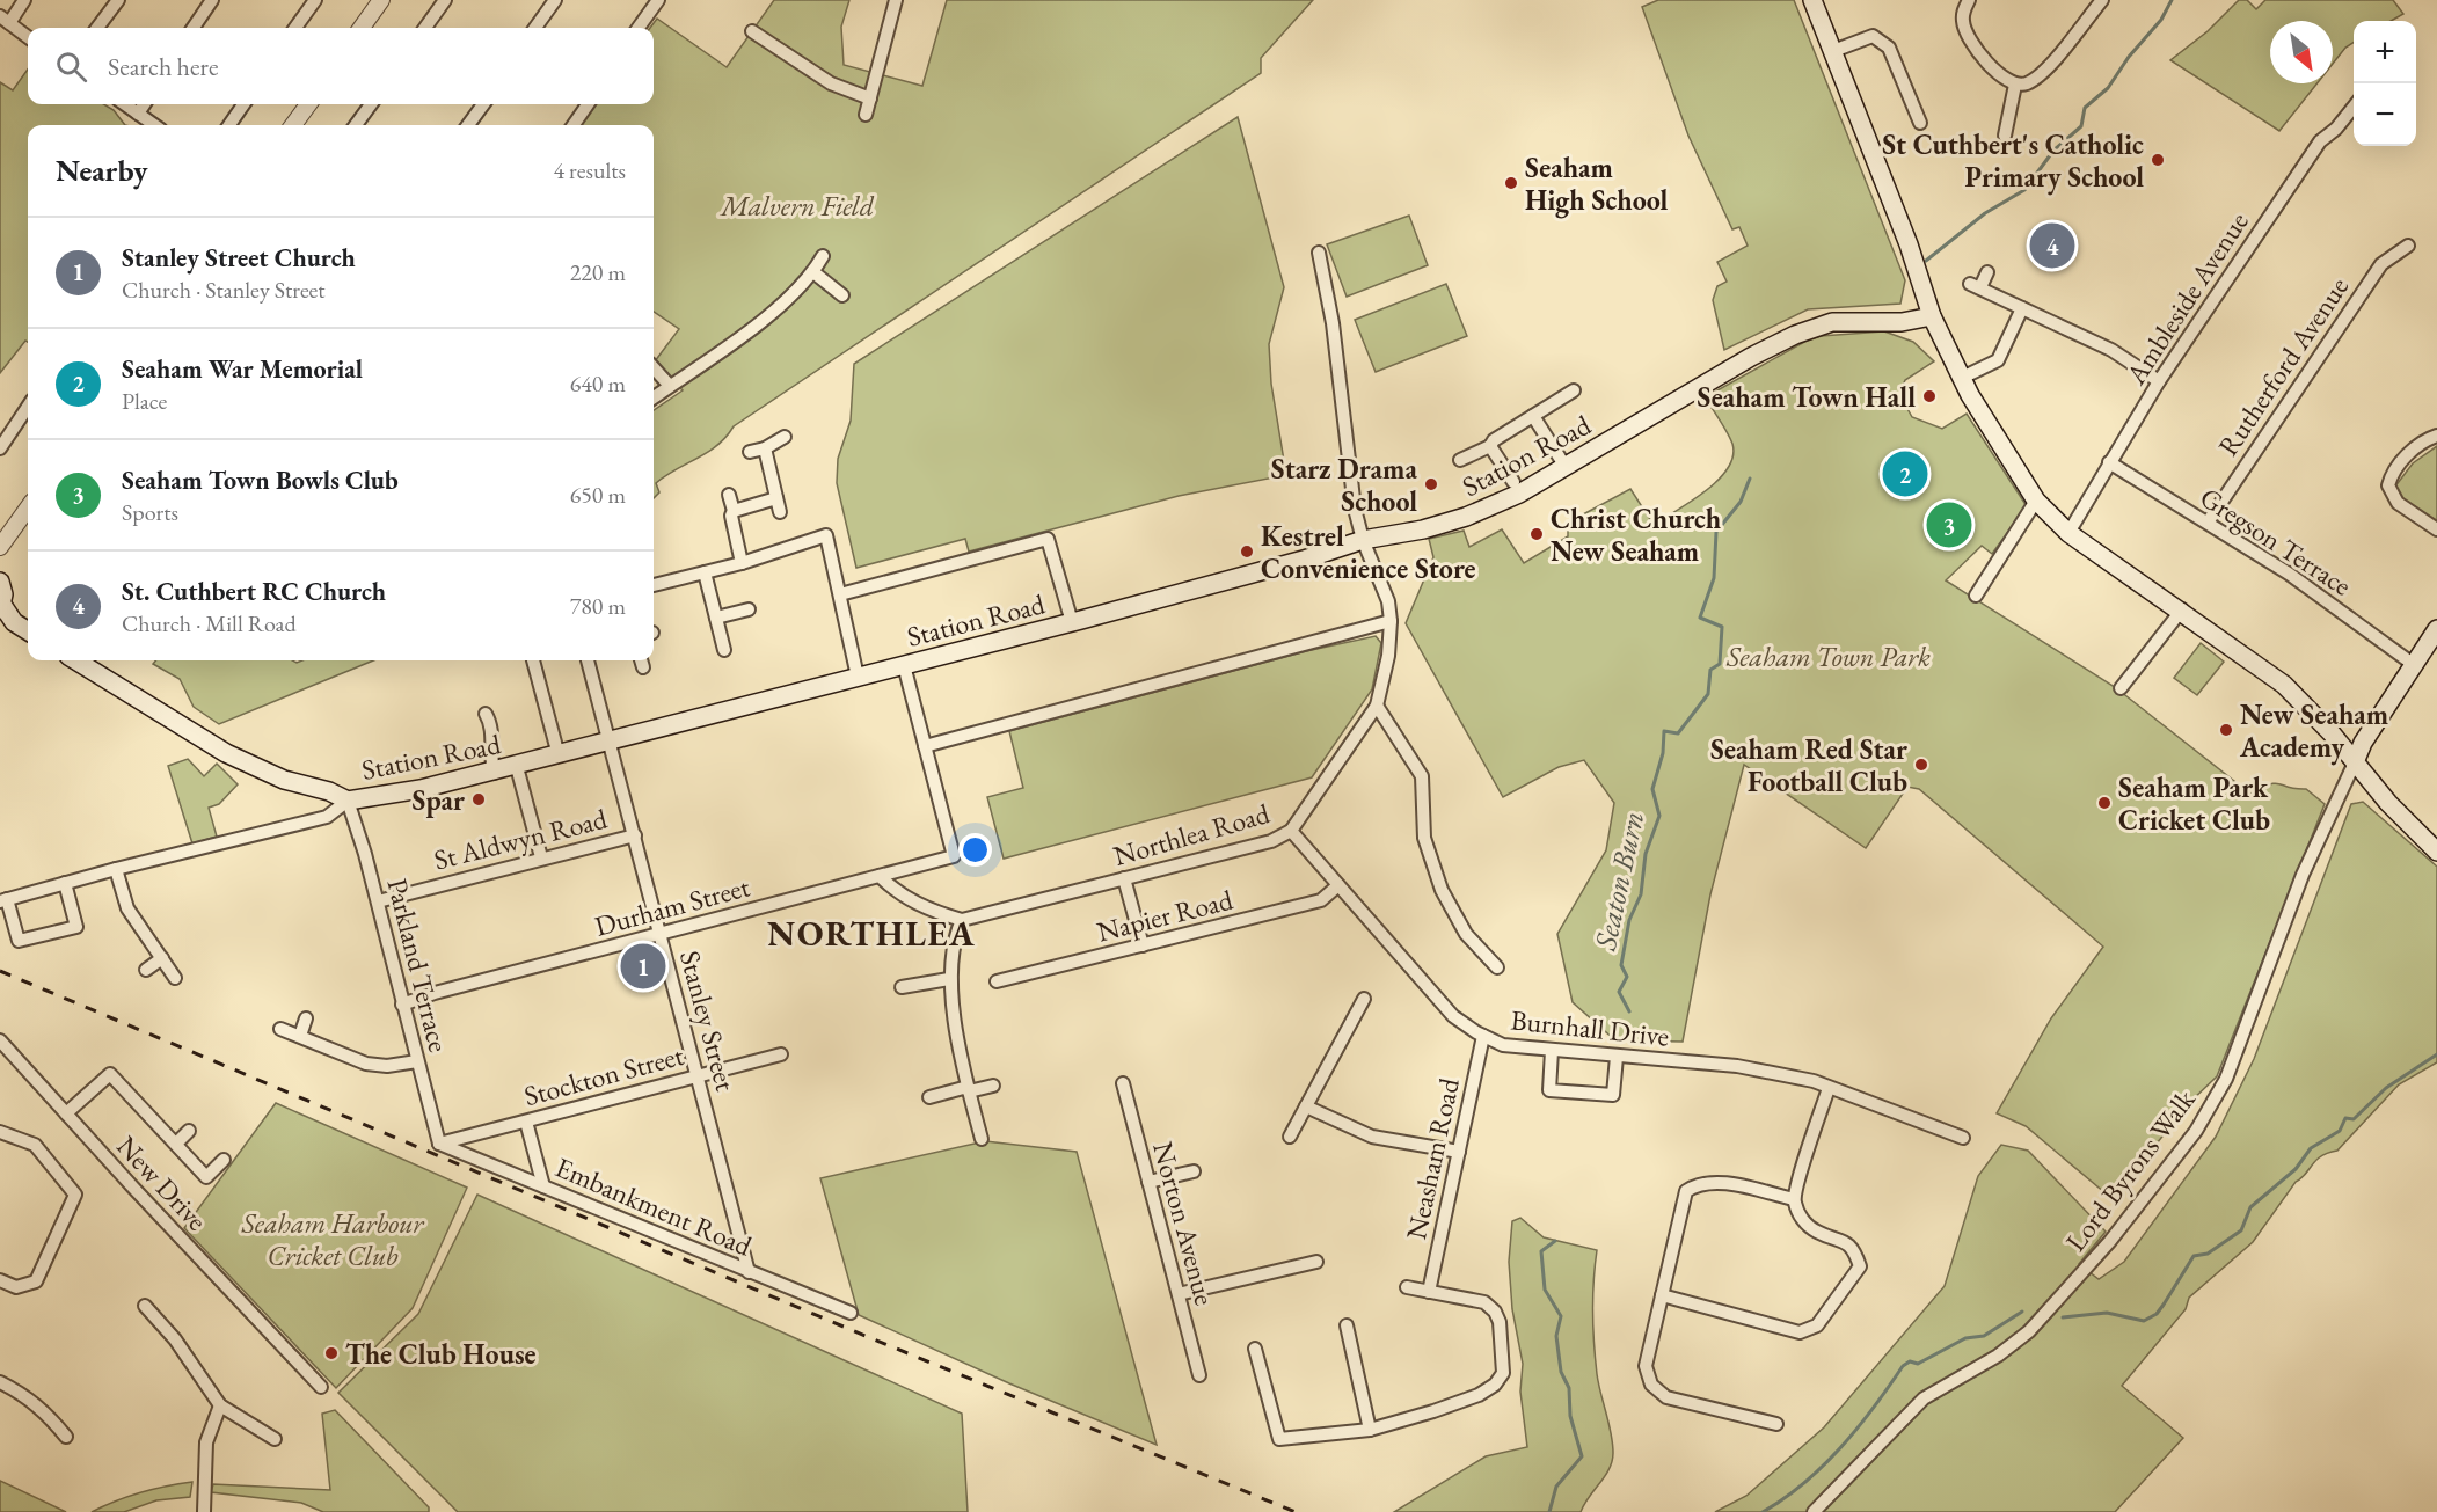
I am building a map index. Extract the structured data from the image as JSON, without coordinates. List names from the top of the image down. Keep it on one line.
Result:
{"streets":{"main road":["Station Road"],"street":["Ambleside Avenue","Rutherford Avenue","Gregson Terrace","Northlea Road","St Aldwyn Road","Durham Street","Napier Road","Parkland Terrace","Stanley Street","Burnhall Drive","Stockton Street","Neasham Road","Lord Byrons Walk","New Drive","Embankment Road","Norton Avenue"]},"crossings":[["Ambleside Avenue","Gregson Terrace"],["Rutherford Avenue","Gregson Terrace"],["Station Road","Northlea Road"],["Station Road","Parkland Terrace"],["Station Road","Stanley Street"],["Northlea Road","Burnhall Drive"],["St Aldwyn Road","Parkland Terrace"],["St Aldwyn Road","Stanley Street"],["Durham Street","Parkland Terrace"],["Durham Street","Stanley Street"],["Napier Road","Burnhall Drive"],["Parkland Terrace","Stockton Street"],["Parkland Terrace","Embankment Road"],["Stanley Street","Stockton Street"],["Stanley Street","Embankment Road"],["Burnhall Drive","Neasham Road"],["Stockton Street","Embankment Road"]],"districts":["NORTHLEA"],"water":["Seaton Burn"],"parks":["Malvern Field","Seaham Town Park","Seaham Harbour Cricket Club"],"places":["St Cuthbert's Catholic Primary School","Seaham High School","Seaham Town Hall","Starz Drama School","Christ Church New Seaham","Kestrel Convenience Store","New Seaham Academy","Seaham Red Star Football Club","Spar","Seaham Park Cricket Club","The Club House"],"north":"bottom right","page":{"map_buttons":["+","−"],"search":"Search here","heading":["Nearby","4 results"],"list":[{"mark":"1","name":"Stanley Street Church","note":"Church · Stanley Street","value":"220 m"},{"mark":"2","name":"Seaham War Memorial","note":"Place","value":"640 m"},{"mark":"3","name":"Seaham Town Bowls Club","note":"Sports","value":"650 m"},{"mark":"4","name":"St. Cuthbert RC Church","note":"Church · Mill Road","value":"780 m"}],"pins":["4","2","3","1"]}}
